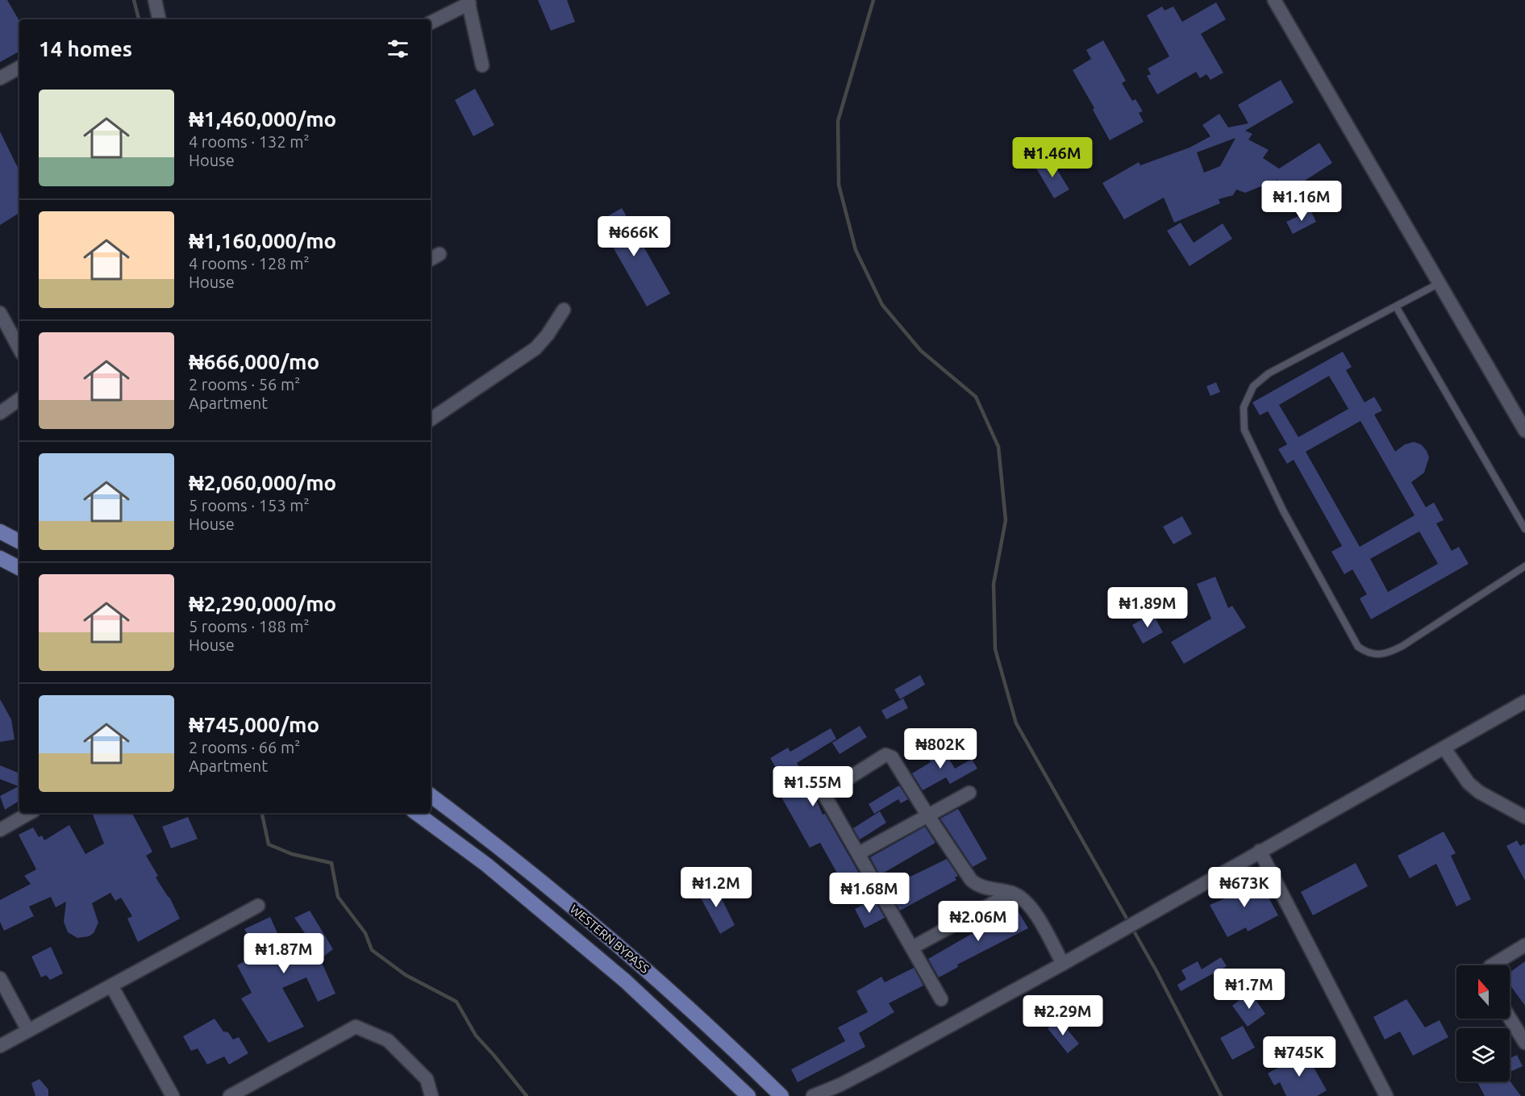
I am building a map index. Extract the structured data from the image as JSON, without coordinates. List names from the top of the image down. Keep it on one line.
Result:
{"streets":{"main road":["WESTERN BYPASS"]},"north":"top","page":{"heading":"14 homes","list":[{"name":"₦1,460,000/mo","note":"4 rooms · 132 m² · House"},{"name":"₦1,160,000/mo","note":"4 rooms · 128 m² · House"},{"name":"₦666,000/mo","note":"2 rooms · 56 m² · Apartment"},{"name":"₦2,060,000/mo","note":"5 rooms · 153 m² · House"},{"name":"₦2,290,000/mo","note":"5 rooms · 188 m² · House"},{"name":"₦745,000/mo","note":"2 rooms · 66 m² · Apartment"}],"price":["₦1.46M","₦1.16M","₦666K","₦1.89M","₦802K","₦1.55M","₦1.2M","₦673K","₦1.68M","₦2.06M","₦1.87M","₦1.7M","₦2.29M","₦745K"]}}
